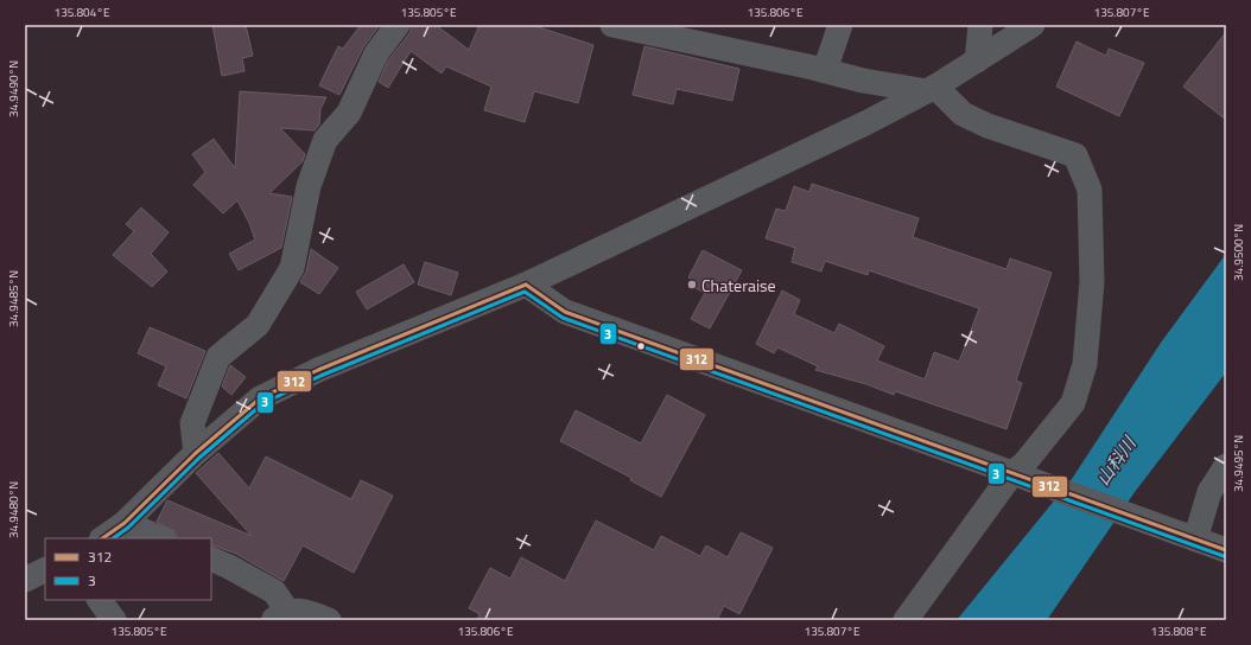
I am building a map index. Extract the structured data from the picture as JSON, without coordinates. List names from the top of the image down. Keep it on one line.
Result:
{"water":["山科川"],"places":["Chateraise"],"lines":["transit line 312","transit line 3"],"legend":["312","3"],"coordinates":["135.804°E","135.805°E","135.806°E","135.807°E","34.9490°N","34.9500°N","34.9485°N","34.9495°N","34.9480°N","135.808°E"]}
